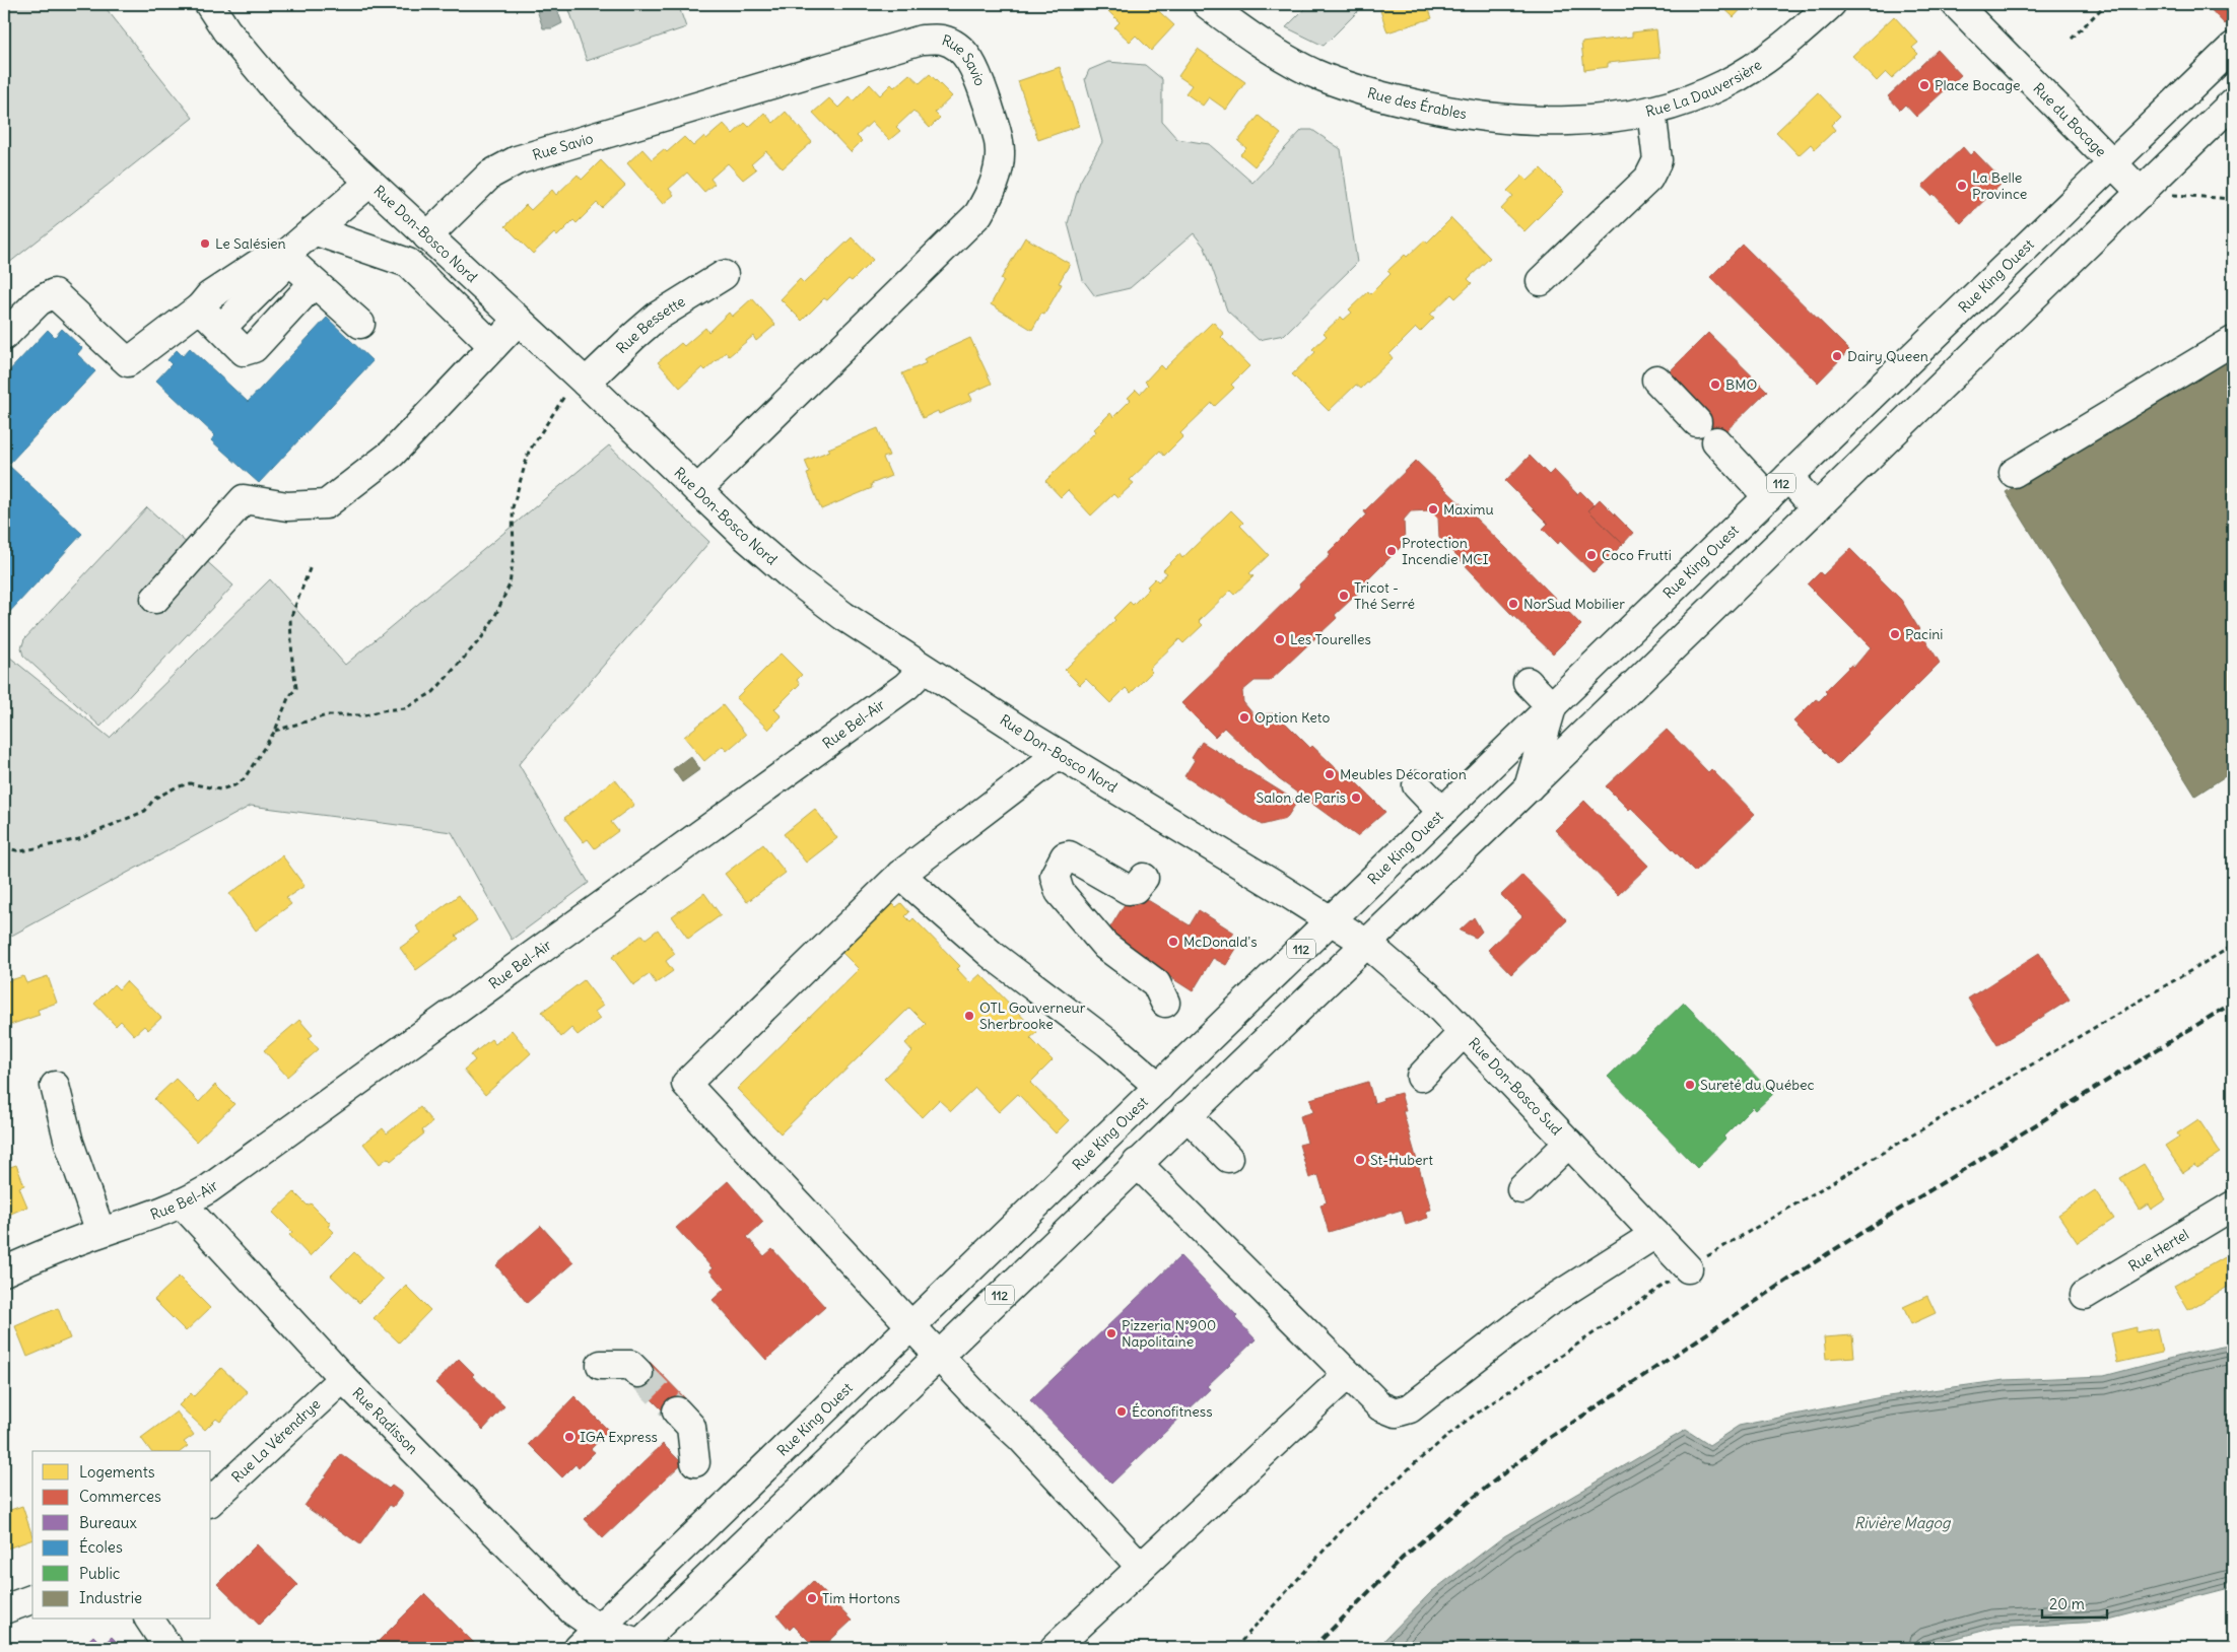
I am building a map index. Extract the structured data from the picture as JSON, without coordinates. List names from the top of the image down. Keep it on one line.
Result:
{"streets":{"street":["Rue Savio","Rue La Dauversière","Rue des Érables","Rue du Bocage","Rue Don-Bosco Nord","Rue King Ouest","Rue Bessette","112","Rue Bel-Air","Rue Don-Bosco Sud","Rue Hertel","Rue Radisson","Rue La Vérendrye"]},"crossings":[["Rue Savio","Rue Don-Bosco Nord"],["Rue La Dauversière","Rue des Érables"],["Rue du Bocage","Rue King Ouest"],["Rue du Bocage","112"],["Rue Don-Bosco Nord","Rue King Ouest"],["Rue Don-Bosco Nord","Rue Bessette"],["Rue Don-Bosco Nord","Rue Bel-Air"],["Rue Don-Bosco Nord","Rue Don-Bosco Sud"],["Rue King Ouest","Rue Don-Bosco Sud"],["Rue King Ouest","Rue Radisson"],["112","Rue Don-Bosco Sud"],["112","Rue Radisson"],["Rue Bel-Air","Rue Radisson"],["Rue Radisson","Rue La Vérendrye"]],"water":["Rivière Magog"],"places":["Place Bocage","La Belle Province","Le Salésien","Dairy Queen","BMO","Maximu","Protection Incendie MCI","Coco Frutti","Tricot - Thé Serré","NorSud Mobilier","Pacini","Les Tourelles","Option Keto","Meubles Décoration","Salon de Paris","McDonald's","OTL Gouverneur Sherbrooke","Sureté du Québec","St-Hubert","Pizzeria N°900 Napolitaine","Éconofitness","IGA Express","Tim Hortons"],"legend":["Logements","Commerces","Bureaux","Écoles","Public","Industrie"],"scale_bar":"20 m"}
